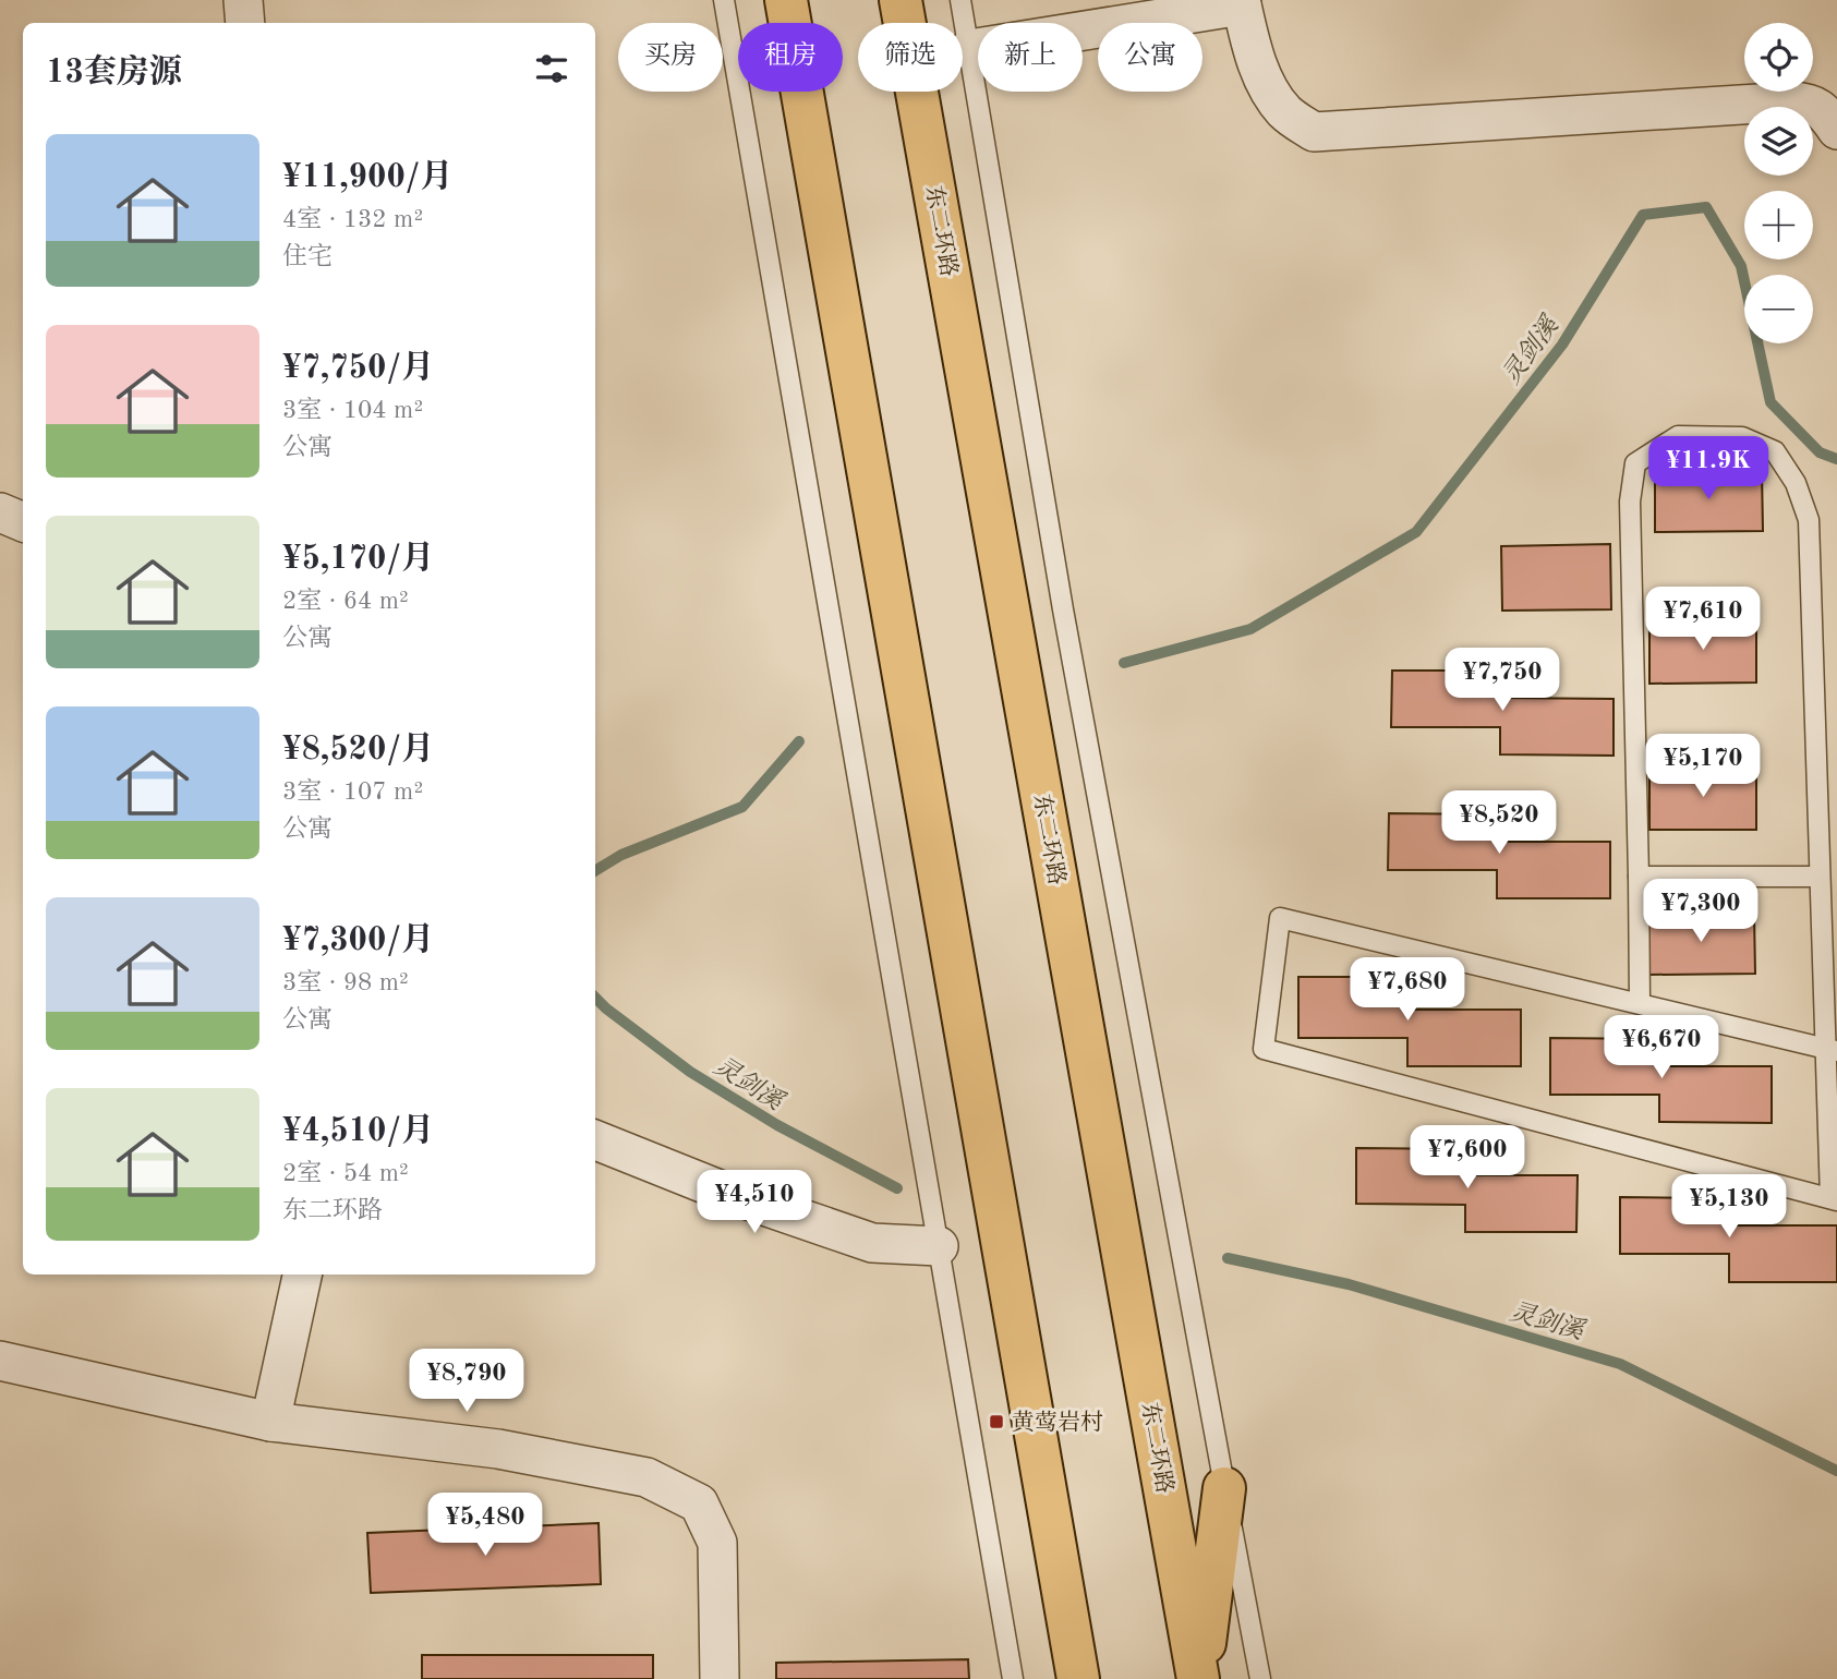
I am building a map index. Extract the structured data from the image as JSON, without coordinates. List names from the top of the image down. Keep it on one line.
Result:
{"streets":{"main road":["东二环路"]},"water":["灵剑溪"],"places":{"transit":["黄莺岩村"]},"page":{"map_buttons":["+","−"],"chip":["买房","租房","筛选","新上","公寓"],"heading":"13套房源","list":[{"name":"¥11,900/月","note":"4室 · 132 m² · 住宅"},{"name":"¥7,750/月","note":"3室 · 104 m² · 公寓"},{"name":"¥5,170/月","note":"2室 · 64 m² · 公寓"},{"name":"¥8,520/月","note":"3室 · 107 m² · 公寓"},{"name":"¥7,300/月","note":"3室 · 98 m² · 公寓"},{"name":"¥4,510/月","note":"2室 · 54 m² · 东二环路"}],"price":["¥11.9K","¥7,610","¥7,750","¥5,170","¥8,520","¥7,300","¥7,680","¥6,670","¥7,600","¥4,510","¥5,130","¥8,790","¥5,480"]}}
